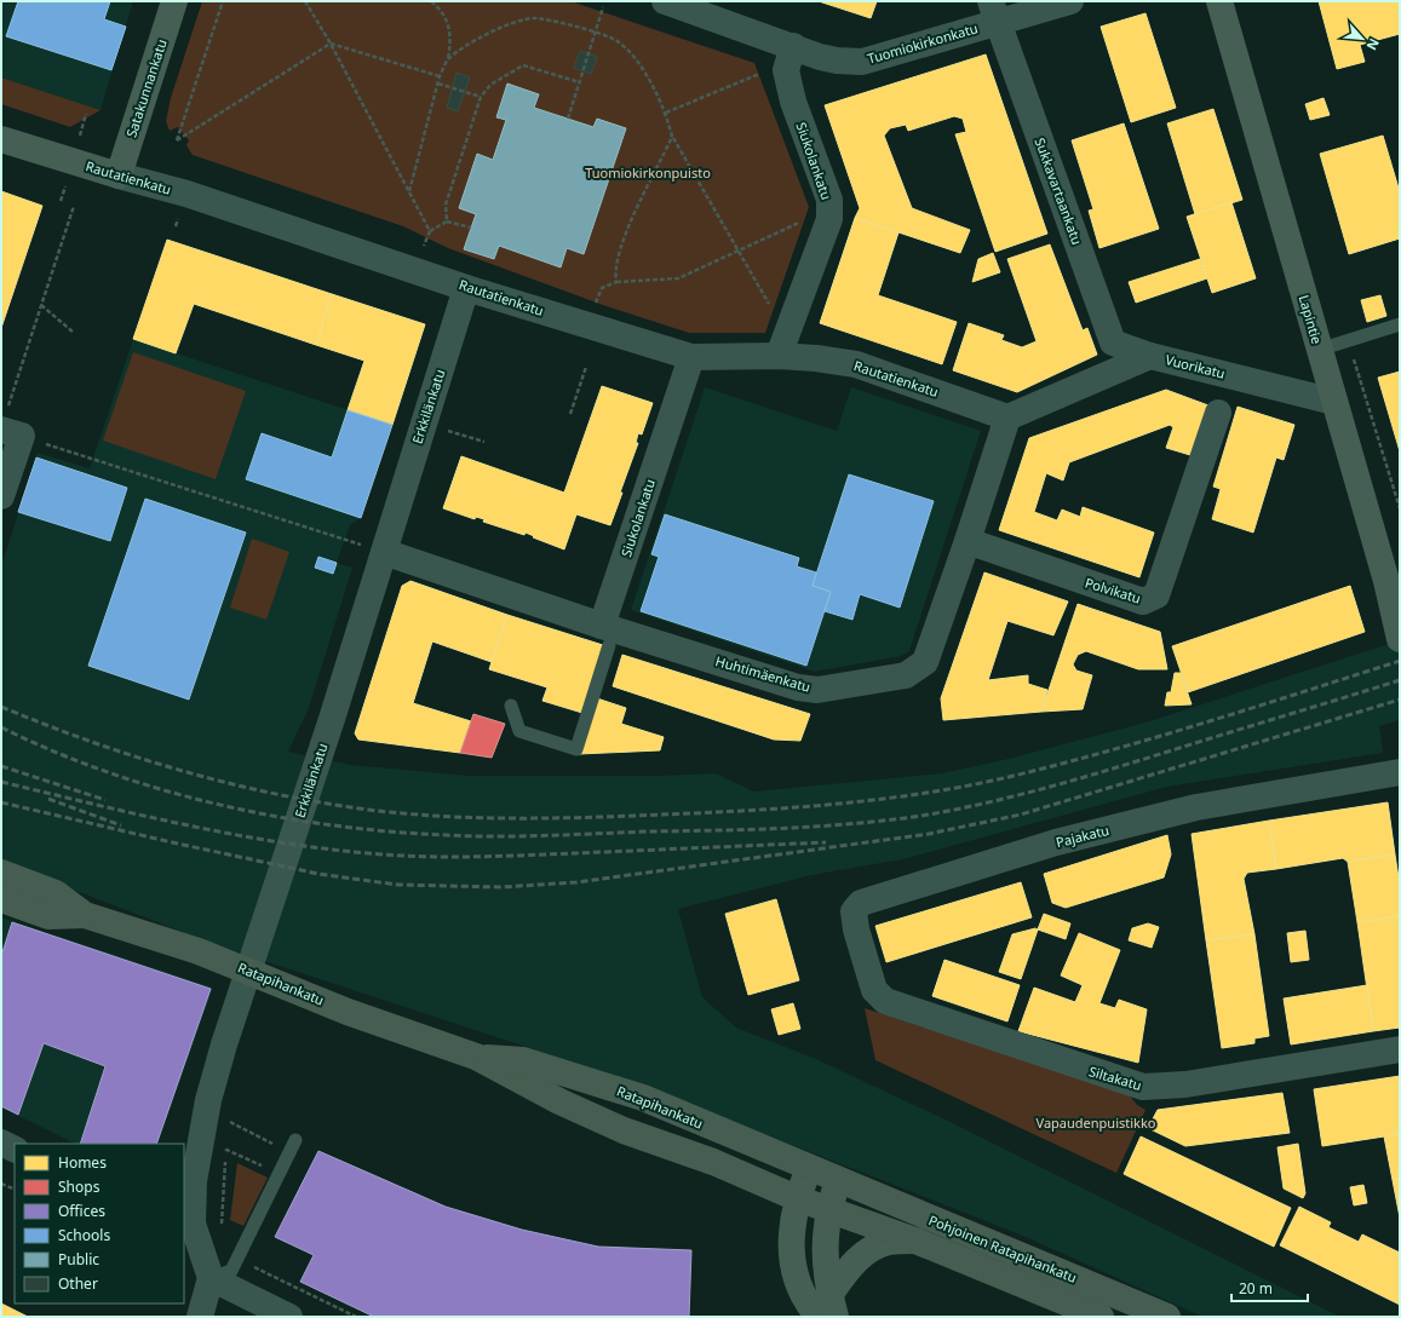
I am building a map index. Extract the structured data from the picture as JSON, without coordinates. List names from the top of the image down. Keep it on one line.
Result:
{"streets":{"main road":["Satakunnankatu","Rautatienkatu","Lapintie","Ratapihankatu","Pohjoinen Ratapihankatu"],"street":["Tuomiokirkonkatu","Siukolankatu","Sukkavartaankatu","Vuorikatu","Erkkilänkatu","Polvikatu","Huhtimäenkatu","Pajakatu","Siltakatu"]},"crossings":[["Tuomiokirkonkatu","Siukolankatu"],["Tuomiokirkonkatu","Sukkavartaankatu"],["Satakunnankatu","Rautatienkatu"],["Siukolankatu","Rautatienkatu"],["Siukolankatu","Huhtimäenkatu"],["Rautatienkatu","Vuorikatu"],["Rautatienkatu","Erkkilänkatu"],["Rautatienkatu","Huhtimäenkatu"],["Sukkavartaankatu","Vuorikatu"],["Lapintie","Vuorikatu"],["Vuorikatu","Huhtimäenkatu"],["Erkkilänkatu","Huhtimäenkatu"],["Polvikatu","Huhtimäenkatu"],["Pajakatu","Siltakatu"],["Ratapihankatu","Pohjoinen Ratapihankatu"]],"parks":["Tuomiokirkonpuisto","Vapaudenpuistikko"],"legend":["Homes","Shops","Offices","Schools","Public","Other"],"scale_bar":"20 m","north":"bottom right"}
